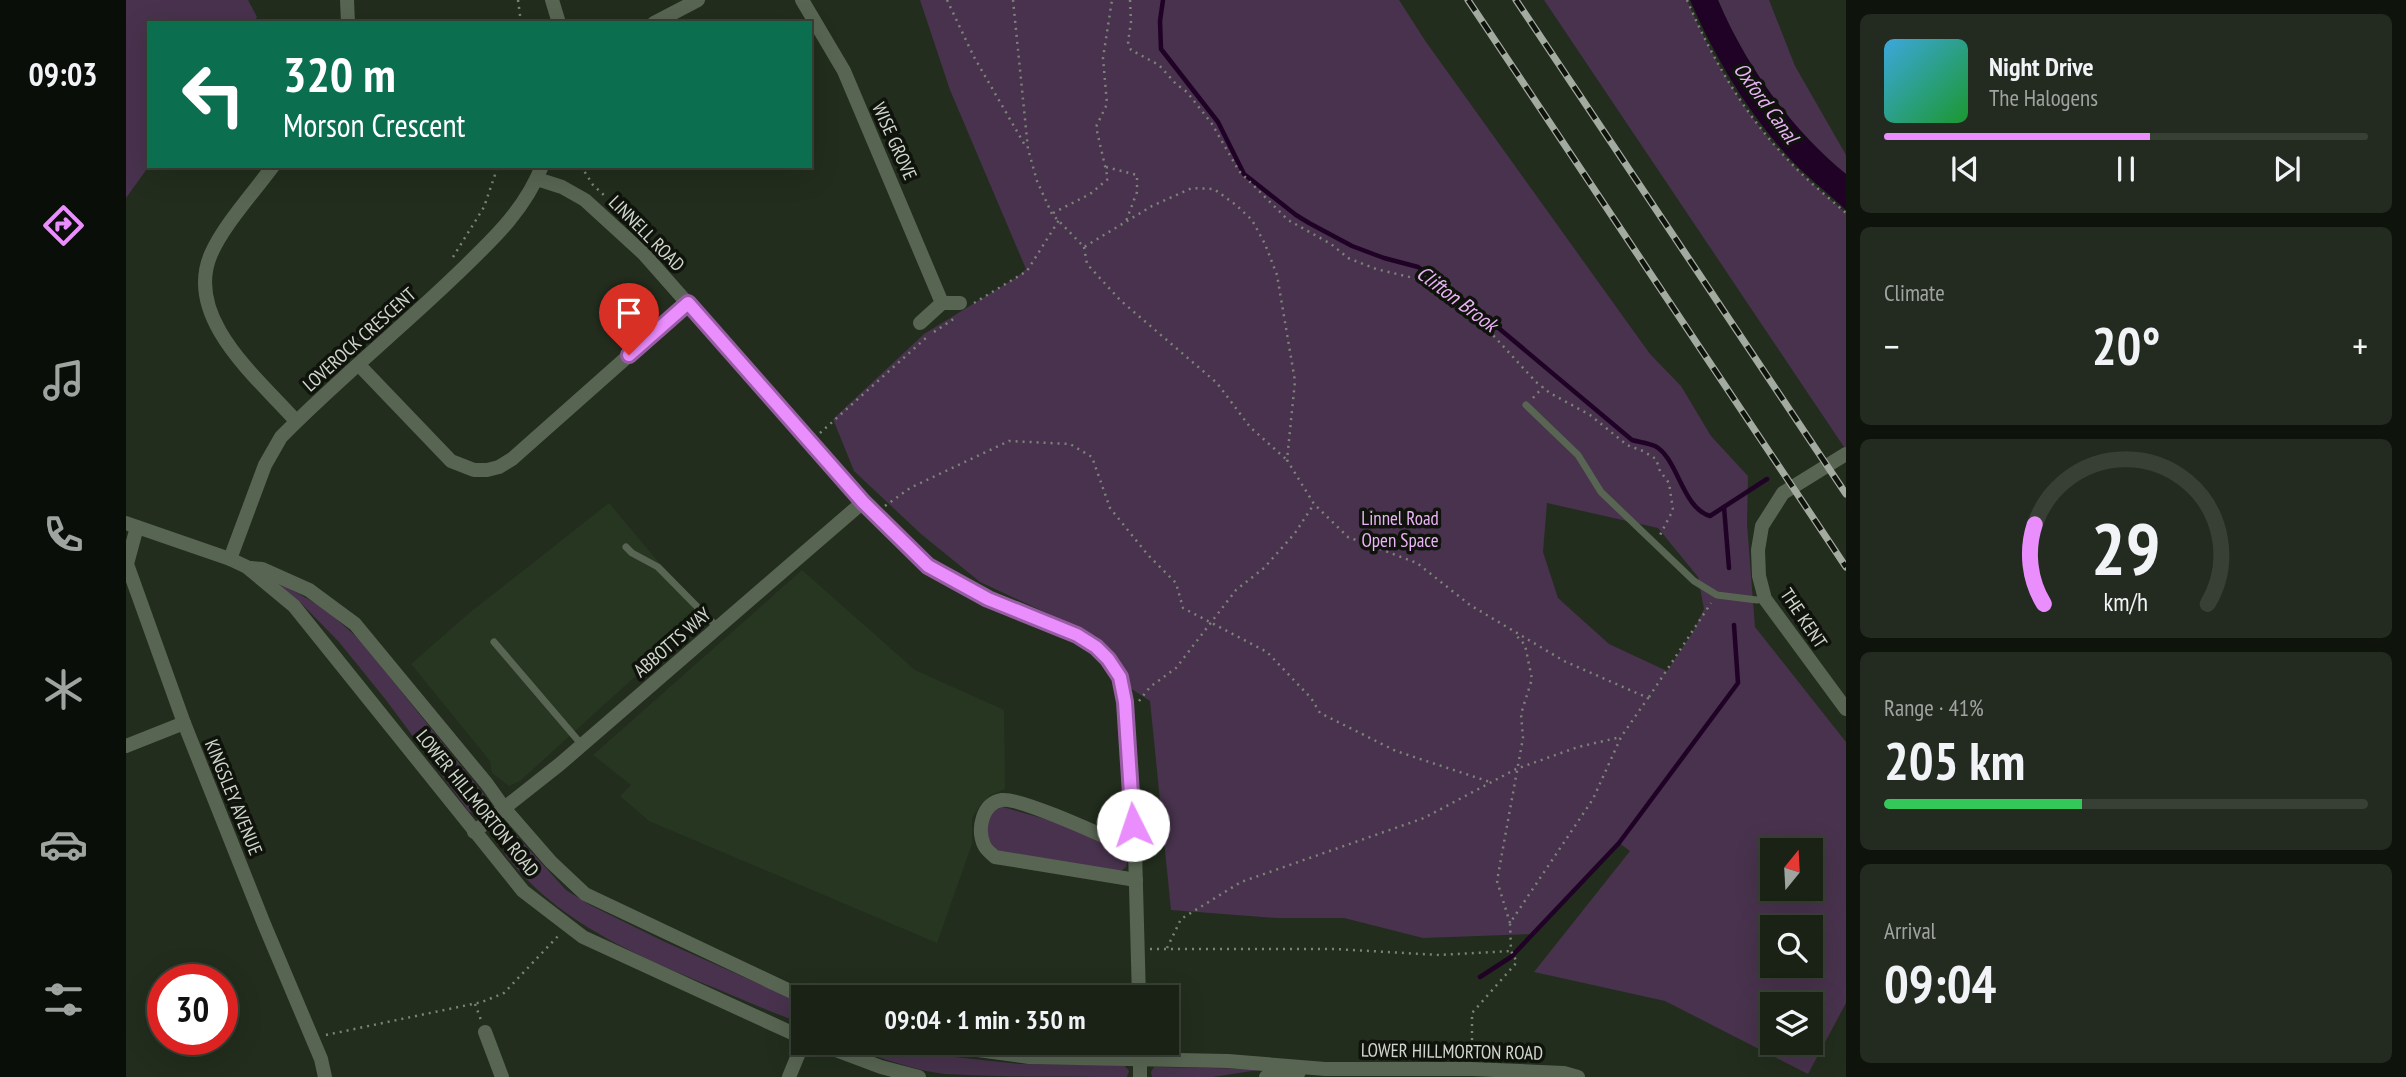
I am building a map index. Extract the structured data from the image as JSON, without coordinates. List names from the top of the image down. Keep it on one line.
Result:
{"streets":{"street":["WISE GROVE","LINNELL ROAD","LOVEROCK CRESCENT","THE KENT","ABBOTTS WAY","KINGSLEY AVENUE","LOWER HILLMORTON ROAD"]},"crossings":[["LINNELL ROAD","LOVEROCK CRESCENT"],["LINNELL ROAD","ABBOTTS WAY"],["LOVEROCK CRESCENT","LOWER HILLMORTON ROAD"],["ABBOTTS WAY","LOWER HILLMORTON ROAD"],["KINGSLEY AVENUE","LOWER HILLMORTON ROAD"]],"water":["Oxford Canal","Clifton Brook"],"parks":["Linnel Road Open Space"],"north":"top","page":{"tabs":"09:03","turn":["320 m","Morson Crescent"],"song":["Night Drive","The Halogens"],"tile":["Climate",["Range · 41%","205 km"],["Arrival","09:04"]],"heat":["−","20°","+"],"limit":"30","trip":"09:04 · 1 min · 350 m","gauge":["29","km/h"]}}
